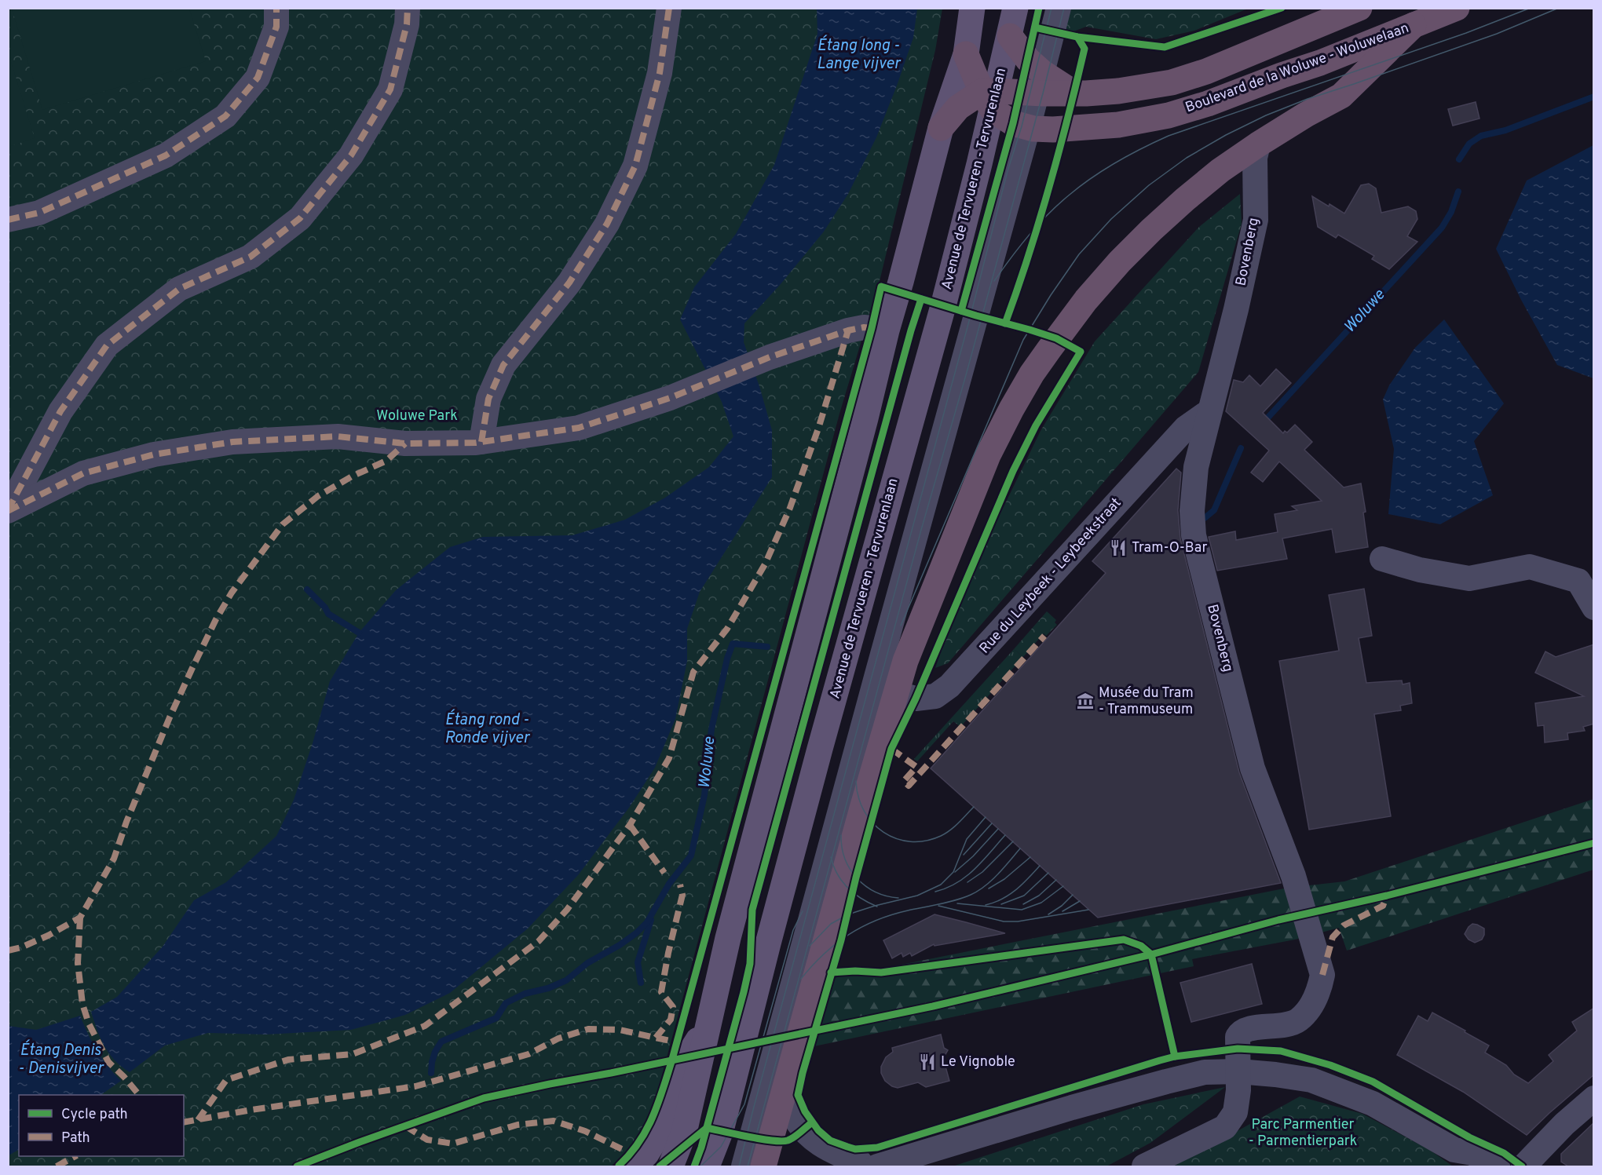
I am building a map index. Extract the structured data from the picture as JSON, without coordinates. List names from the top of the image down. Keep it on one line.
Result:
{"streets":{"highway":["Boulevard de la Woluwe - Woluwelaan"],"main road":["Avenue de Tervueren - Tervurenlaan"],"street":["Bovenberg","Rue du Leybeek - Leybeekstraat"]},"crossings":[["Boulevard de la Woluwe - Woluwelaan","Avenue de Tervueren - Tervurenlaan"],["Bovenberg","Rue du Leybeek - Leybeekstraat"]],"water":["Étang long - Lange vijver","Woluwe","Étang rond - Ronde vijver","Étang Denis - Denisvijver"],"parks":["Woluwe Park","Parc Parmentier - Parmentierpark"],"places":{"restaurant":["Tram-O-Bar","Le Vignoble"],"museum":["Musée du Tram - Trammuseum"]},"legend":["Cycle path","Path"]}
